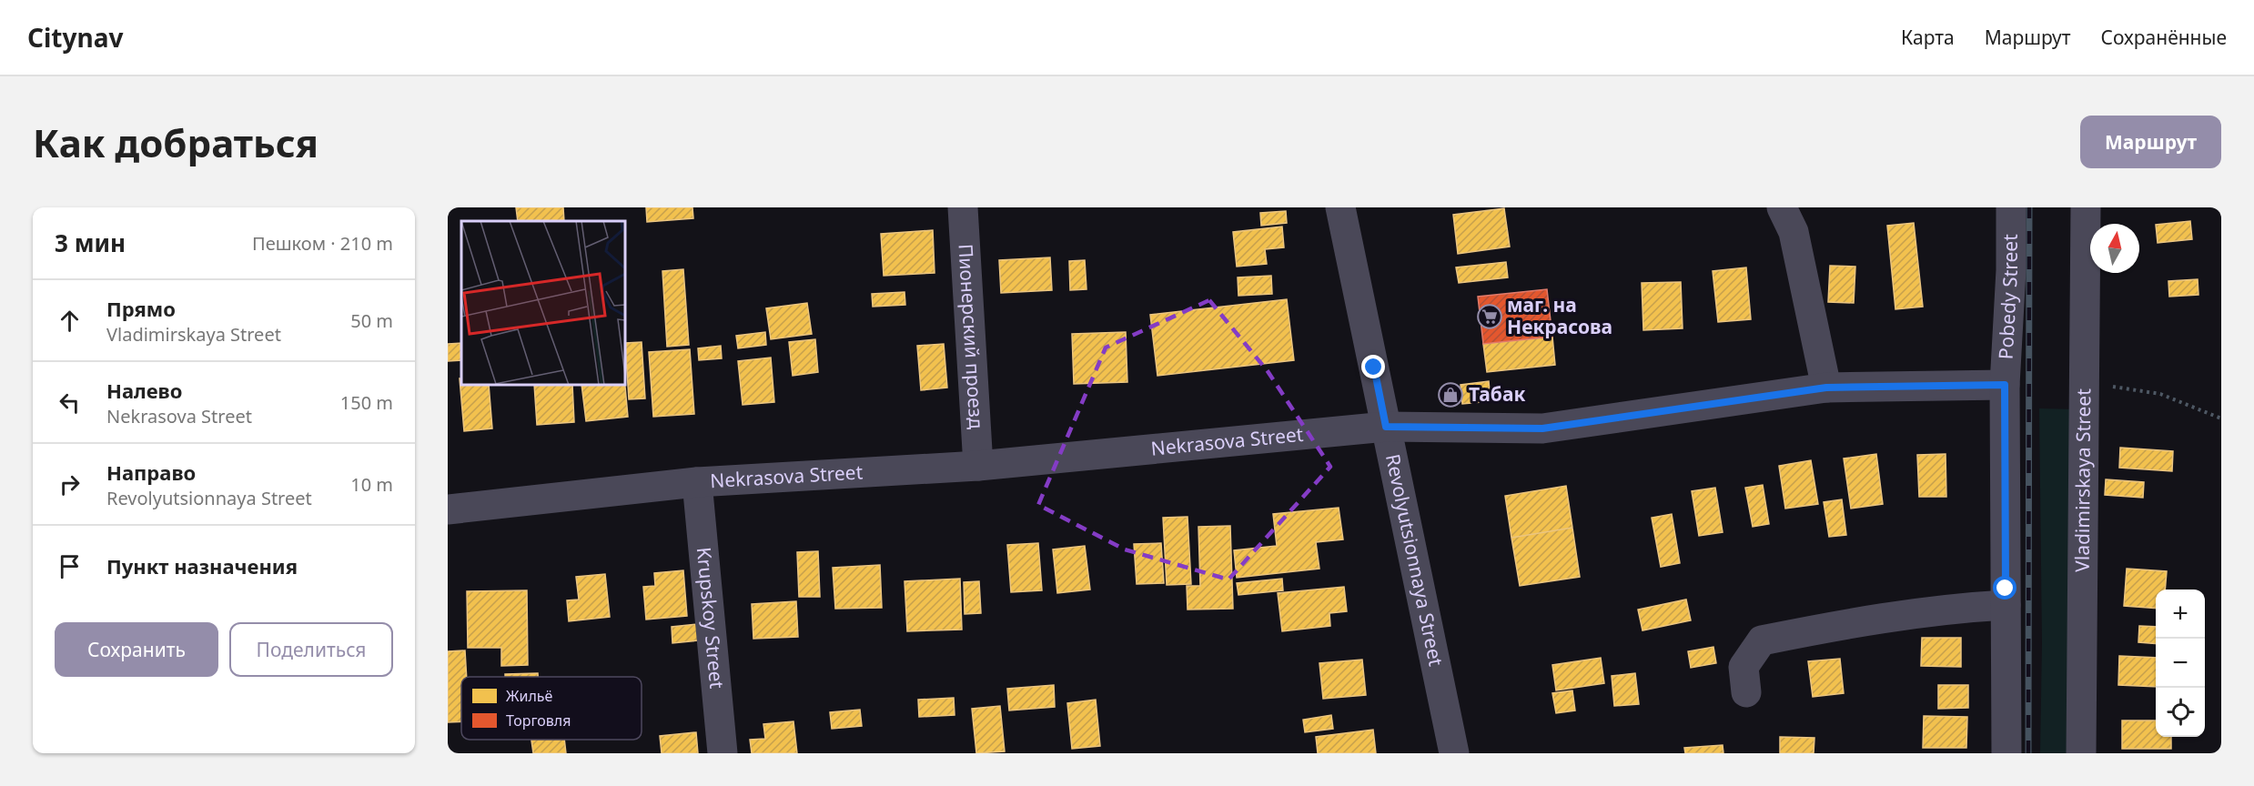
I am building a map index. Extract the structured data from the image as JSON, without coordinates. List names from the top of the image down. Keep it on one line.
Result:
{"streets":{"street":["Pobedy Street","Пионерский проезд","Nekrasova Street","Vladimirskaya Street","Revolyutsionnaya Street","Krupskoy Street"]},"crossings":[["Pobedy Street","Nekrasova Street"],["Пионерский проезд","Nekrasova Street"],["Nekrasova Street","Revolyutsionnaya Street"],["Nekrasova Street","Krupskoy Street"]],"places":{"supermarket":["маг. на Некрасова"],"shop":["Табак"]},"legend":["Жильё","Торговля"],"north":"top","page":{"header":"Citynav","nav":["Карта","Маршрут","Сохранённые"],"buttons":["Маршрут",["Сохранить","Поделиться"]],"title":"Как добраться","heading":["3 мин","Пешком · 210 m"],"list":[["Прямо","Vladimirskaya Street","50 m"],["Налево","Nekrasova Street","150 m"],["Направо","Revolyutsionnaya Street","10 m"],"Пункт назначения"],"map_buttons":["+","−"]}}
